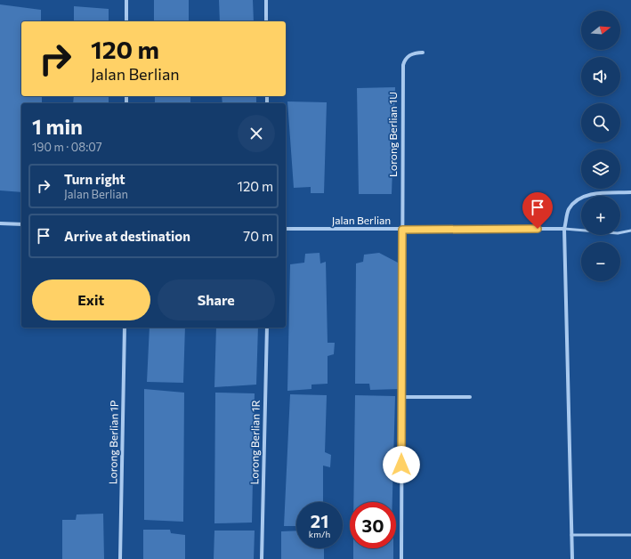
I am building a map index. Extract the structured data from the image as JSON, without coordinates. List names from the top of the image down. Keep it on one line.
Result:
{"streets":{"street":["Lorong Berlian 1U","Jalan Berlian","Lorong Berlian 1P","Lorong Berlian 1R"]},"crossings":[["Lorong Berlian 1U","Jalan Berlian"]],"north":"right","page":{"map_buttons":["+","−"],"turn":["120 m","Jalan Berlian"],"heading":["1 min","190 m · 08:07"],"list":[{"name":"Turn right","note":"Jalan Berlian","value":"120 m"},{"name":"Arrive at destination","value":"70 m"}],"buttons":["Exit","Share"],"speed":"21 km/h","limit":"30"}}
